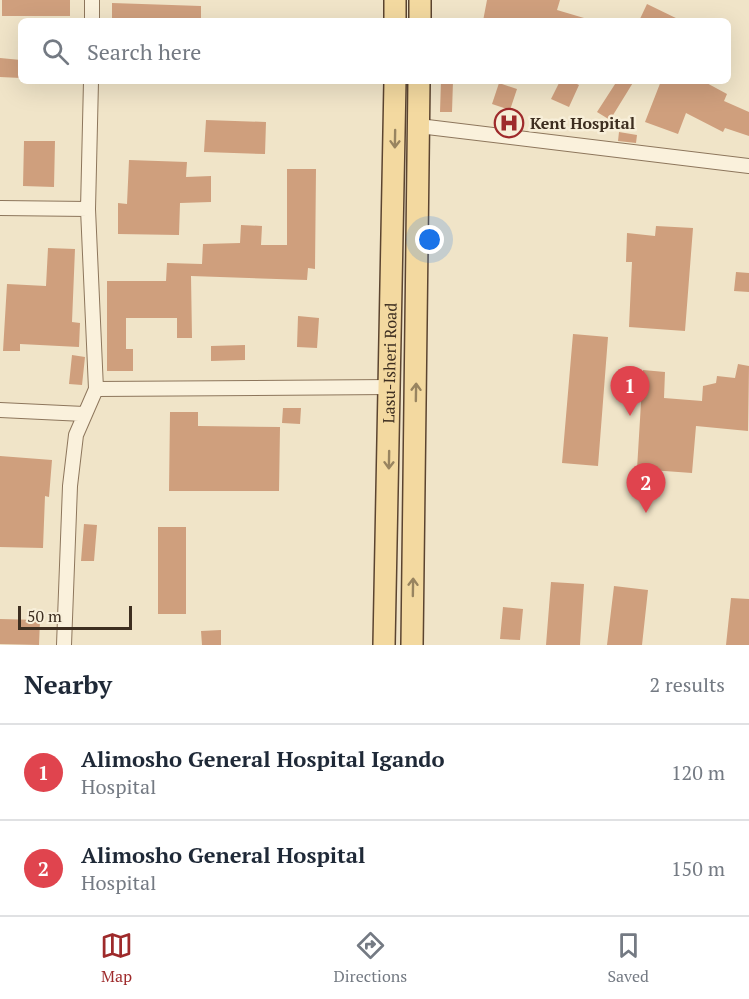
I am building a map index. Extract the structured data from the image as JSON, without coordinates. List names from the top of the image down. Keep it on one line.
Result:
{"streets":{"main road":["Lasu-Isheri Road"]},"places":{"hospital":["Kent Hospital"]},"scale_bar":"50 m","page":{"search":"Search here","pins":["1","2"],"scale":"50 m","heading":["Nearby","2 results"],"list":[{"mark":"1","name":"Alimosho General Hospital Igando","note":"Hospital","value":"120 m"},{"mark":"2","name":"Alimosho General Hospital","note":"Hospital","value":"150 m"}],"nav":["Map","Directions","Saved"]}}
